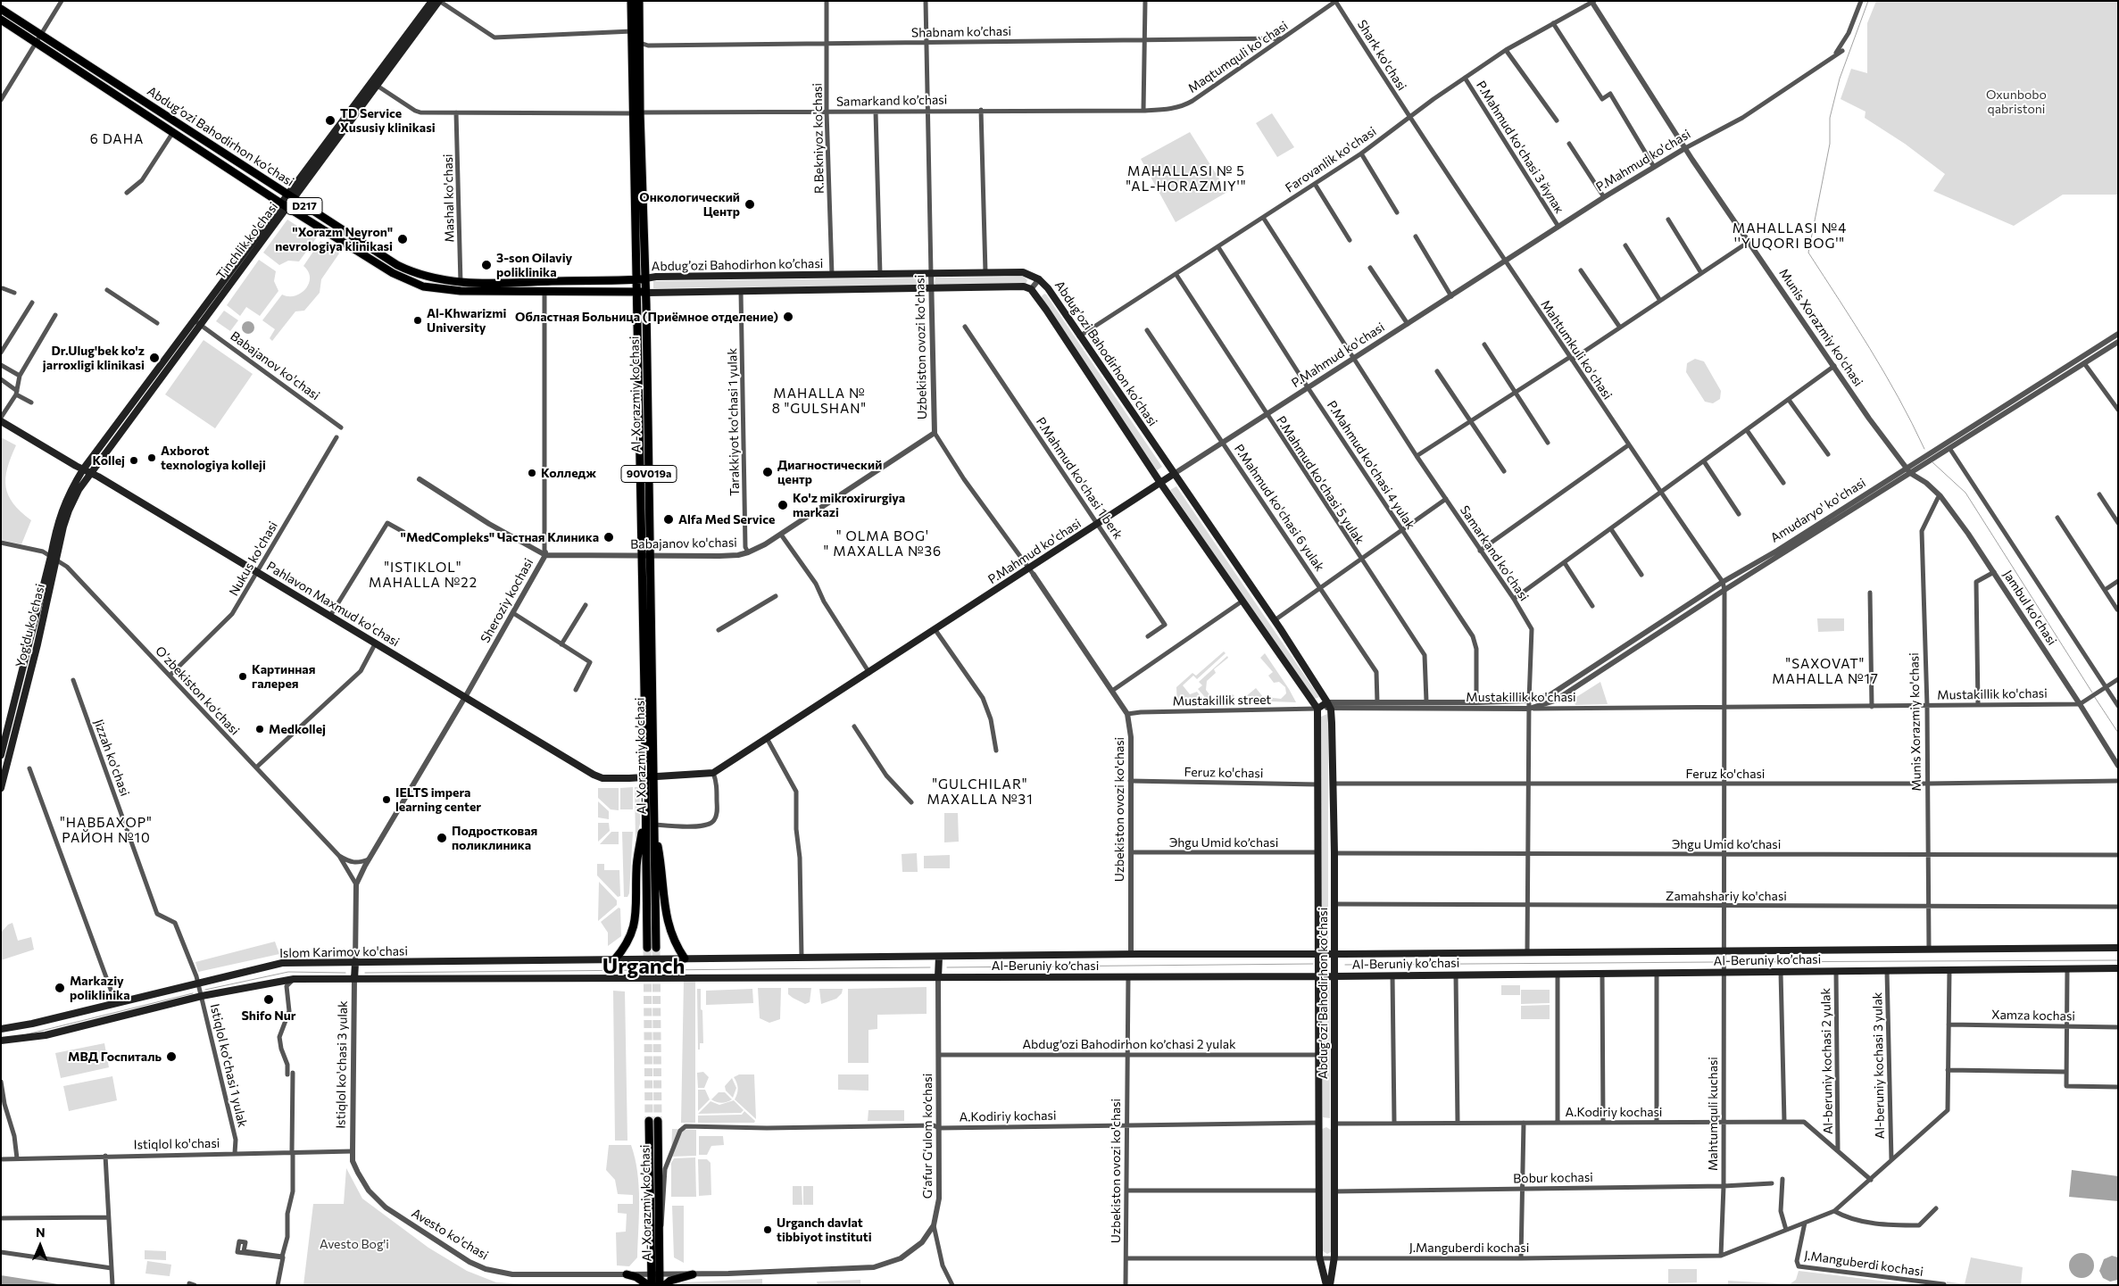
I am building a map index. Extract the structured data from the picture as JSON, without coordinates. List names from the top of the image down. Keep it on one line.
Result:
{"streets":{"main road":["Abdug’ozi Bahodirhon ko’chasi","P.Mahmud ko'chasi","D217","Tinchlik ko'chasi","Al-Xorazmiy ko’chasi","90V019a","Pahlavon Maxmud ko'chasi","Yog'du ko'chasi","Islom Karimov ko'chasi","Al-Beruniy ko’chasi"],"street":["Shabnam ko’chasi","Shark ko'chasi","Maqtumquli ko'chasi","Samarkand ko’chasi","R.Bekniyoz ko'chasi","P.Mahmud ko'chasi 3 йулак","Farovanlik ko'chasi","Mashal ko'chasi","Munis Xorazmiy ko'chasi","Uzbekiston ovozi ko'chasi","Mahtumkuli ko'chasi","Babajanov ko'chasi","Tarakkiyot ko'chasi 1 yulak","P.Mahmud ko'chasi 4 yulak","P.Mahmud ko'chasi 1 berk","P.Mahmud ko'chasi 5 yulak","P.Mahmud ko'chasi 6 yulak","Amudaryo' ko'chasi","Samarkand ko'chasi","Nukus ko'chasi","Sheroziy kochasi","Jambul ko'chasi","O’zbekiston ko‘chasi","Mustakillik ko'chasi","Mustakillik street","Jizzah ko'chasi","Feruz ko'chasi","Эhgu Umid ko’chasi","Zamahshariy ko'chasi","Xamza kochasi","Abdug’ozi Bahodirhon ko’chasi 2 yulak","Al-beruniy kochasi 2 yulak","Istiqlol ko'chasi 3 yulak","Istiqlol ko'chasi 1 yulak","Al-beruniy kochasi 3 yulak","A.Kodiriy kochasi","Mahtumquli kuchasi","Gʻafur Gʻulom ko’chasi","Istiqlol ko'chasi","Bobur kochasi","Avesto ko'chasi","J.Manguberdi kochasi"]},"crossings":[["Shabnam ko’chasi","Maqtumquli ko'chasi"],["Shabnam ko’chasi","R.Bekniyoz ko'chasi"],["Shabnam ko’chasi","Uzbekiston ovozi ko'chasi"],["Shabnam ko’chasi","Al-Xorazmiy ko’chasi"],["Shark ko'chasi","Maqtumquli ko'chasi"],["Shark ko'chasi","Farovanlik ko'chasi"],["Shark ko'chasi","Mahtumkuli ko'chasi"],["Maqtumquli ko'chasi","Samarkand ko’chasi"],["Samarkand ko’chasi","R.Bekniyoz ko'chasi"],["Samarkand ko’chasi","Mashal ko'chasi"],["Samarkand ko’chasi","Tinchlik ko'chasi"],["Samarkand ko’chasi","Uzbekiston ovozi ko'chasi"],["Samarkand ko’chasi","Al-Xorazmiy ko’chasi"],["Abdug’ozi Bahodirhon ko’chasi","R.Bekniyoz ko'chasi"],["Abdug’ozi Bahodirhon ko’chasi","Farovanlik ko'chasi"],["Abdug’ozi Bahodirhon ko’chasi","P.Mahmud ko'chasi"],["Abdug’ozi Bahodirhon ko’chasi","Mashal ko'chasi"],["Abdug’ozi Bahodirhon ko’chasi","Tinchlik ko'chasi"],["Abdug’ozi Bahodirhon ko’chasi","Uzbekiston ovozi ko'chasi"],["Abdug’ozi Bahodirhon ko’chasi","Al-Xorazmiy ko’chasi"],["Abdug’ozi Bahodirhon ko’chasi","Tarakkiyot ko'chasi 1 yulak"],["Abdug’ozi Bahodirhon ko’chasi","Sheroziy kochasi"],["Abdug’ozi Bahodirhon ko’chasi","Mustakillik ko'chasi"],["Abdug’ozi Bahodirhon ko’chasi","Mustakillik street"],["Abdug’ozi Bahodirhon ko’chasi","Feruz ko'chasi"],["Abdug’ozi Bahodirhon ko’chasi","Эhgu Umid ko’chasi"],["Abdug’ozi Bahodirhon ko’chasi","Zamahshariy ko'chasi"],["Abdug’ozi Bahodirhon ko’chasi","Al-Beruniy ko’chasi"],["Abdug’ozi Bahodirhon ko’chasi","Abdug’ozi Bahodirhon ko’chasi 2 yulak"],["Abdug’ozi Bahodirhon ko’chasi","A.Kodiriy kochasi"],["Abdug’ozi Bahodirhon ko’chasi","Bobur kochasi"],["Abdug’ozi Bahodirhon ko’chasi","J.Manguberdi kochasi"],["P.Mahmud ko'chasi 3 йулак","Farovanlik ko'chasi"],["P.Mahmud ko'chasi 3 йулак","P.Mahmud ko'chasi"],["Farovanlik ko'chasi","Munis Xorazmiy ko'chasi"],["Farovanlik ko'chasi","Mahtumkuli ko'chasi"],["Farovanlik ko'chasi","P.Mahmud ko'chasi 4 yulak"],["Farovanlik ko'chasi","P.Mahmud ko'chasi 5 yulak"],["Farovanlik ko'chasi","Samarkand ko'chasi"],["P.Mahmud ko'chasi","Munis Xorazmiy ko'chasi"],["P.Mahmud ko'chasi","Uzbekiston ovozi ko'chasi"],["P.Mahmud ko'chasi","Mahtumkuli ko'chasi"],["P.Mahmud ko'chasi","Al-Xorazmiy ko’chasi"],["P.Mahmud ko'chasi","P.Mahmud ko'chasi 4 yulak"],["P.Mahmud ko'chasi","P.Mahmud ko'chasi 1 berk"],["P.Mahmud ko'chasi","P.Mahmud ko'chasi 5 yulak"],["P.Mahmud ko'chasi","P.Mahmud ko'chasi 6 yulak"],["P.Mahmud ko'chasi","Samarkand ko'chasi"],["P.Mahmud ko'chasi","Pahlavon Maxmud ko'chasi"],["Tinchlik ko'chasi","Babajanov ko'chasi"],["Tinchlik ko'chasi","Pahlavon Maxmud ko'chasi"],["Tinchlik ko'chasi","Yog'du ko'chasi"],["Munis Xorazmiy ko'chasi","Amudaryo' ko'chasi"],["Munis Xorazmiy ko'chasi","Jambul ko'chasi"],["Munis Xorazmiy ko'chasi","Mustakillik ko'chasi"],["Munis Xorazmiy ko'chasi","Feruz ko'chasi"],["Munis Xorazmiy ko'chasi","Эhgu Umid ko’chasi"],["Munis Xorazmiy ko'chasi","Zamahshariy ko'chasi"],["Munis Xorazmiy ko'chasi","Al-Beruniy ko’chasi"],["Uzbekiston ovozi ko'chasi","Babajanov ko'chasi"],["Uzbekiston ovozi ko'chasi","Mustakillik street"],["Uzbekiston ovozi ko'chasi","Feruz ko'chasi"],["Uzbekiston ovozi ko'chasi","Эhgu Umid ko’chasi"],["Uzbekiston ovozi ko'chasi","Al-Beruniy ko’chasi"],["Uzbekiston ovozi ko'chasi","Abdug’ozi Bahodirhon ko’chasi 2 yulak"],["Uzbekiston ovozi ko'chasi","A.Kodiriy kochasi"],["Uzbekiston ovozi ko'chasi","J.Manguberdi kochasi"],["Mahtumkuli ko'chasi","Amudaryo' ko'chasi"],["Babajanov ko'chasi","Al-Xorazmiy ko’chasi"],["Babajanov ko'chasi","Tarakkiyot ko'chasi 1 yulak"],["Babajanov ko'chasi","Sheroziy kochasi"],["Al-Xorazmiy ko’chasi","Pahlavon Maxmud ko'chasi"],["Al-Xorazmiy ko’chasi","A.Kodiriy kochasi"],["Al-Xorazmiy ko’chasi","Gʻafur Gʻulom ko’chasi"],["Al-Xorazmiy ko’chasi","Avesto ko'chasi"],["P.Mahmud ko'chasi 4 yulak","Mustakillik ko'chasi"],["P.Mahmud ko'chasi 5 yulak","Mustakillik ko'chasi"],["P.Mahmud ko'chasi 6 yulak","Mustakillik ko'chasi"],["Amudaryo' ko'chasi","Samarkand ko'chasi"],["Amudaryo' ko'chasi","Jambul ko'chasi"],["Amudaryo' ko'chasi","Mustakillik ko'chasi"],["Samarkand ko'chasi","Mustakillik ko'chasi"],["Samarkand ko'chasi","Feruz ko'chasi"],["Samarkand ko'chasi","Эhgu Umid ko’chasi"],["Samarkand ko'chasi","Zamahshariy ko'chasi"],["Samarkand ko'chasi","Al-Beruniy ko’chasi"],["Nukus ko'chasi","Pahlavon Maxmud ko'chasi"],["Nukus ko'chasi","O’zbekiston ko‘chasi"],["Sheroziy kochasi","Pahlavon Maxmud ko'chasi"],["Sheroziy kochasi","O’zbekiston ko‘chasi"],["Pahlavon Maxmud ko'chasi","Yog'du ko'chasi"],["Jambul ko'chasi","Mustakillik ko'chasi"],["Yog'du ko'chasi","O’zbekiston ko‘chasi"],["Jizzah ko'chasi","Islom Karimov ko'chasi"],["Jizzah ko'chasi","Istiqlol ko'chasi 1 yulak"],["Islom Karimov ko'chasi","Al-Beruniy ko’chasi"],["Islom Karimov ko'chasi","Istiqlol ko'chasi 3 yulak"],["Islom Karimov ko'chasi","Istiqlol ko'chasi 1 yulak"],["Al-Beruniy ko’chasi","Al-beruniy kochasi 2 yulak"],["Al-Beruniy ko’chasi","Al-beruniy kochasi 3 yulak"],["Al-Beruniy ko’chasi","Mahtumquli kuchasi"],["Al-Beruniy ko’chasi","Gʻafur Gʻulom ko’chasi"],["Abdug’ozi Bahodirhon ko’chasi 2 yulak","Gʻafur Gʻulom ko’chasi"],["Al-beruniy kochasi 2 yulak","A.Kodiriy kochasi"],["Istiqlol ko'chasi 3 yulak","Istiqlol ko'chasi"],["Istiqlol ko'chasi 3 yulak","Avesto ko'chasi"],["Istiqlol ko'chasi 1 yulak","Istiqlol ko'chasi"],["Al-beruniy kochasi 3 yulak","J.Manguberdi kochasi"],["A.Kodiriy kochasi","Mahtumquli kuchasi"],["A.Kodiriy kochasi","Gʻafur Gʻulom ko’chasi"],["A.Kodiriy kochasi","J.Manguberdi kochasi"],["Mahtumquli kuchasi","Bobur kochasi"],["Mahtumquli kuchasi","J.Manguberdi kochasi"],["Gʻafur Gʻulom ko’chasi","Avesto ko'chasi"],["Istiqlol ko'chasi","Avesto ko'chasi"]],"districts":["6 DAHA","MAHALLASI № 5 \"АL-HORAZMIY'\"","MAHALLASI №4 ''YUQORI BOG'\"","MAHALLA № 8 \"GULSHAN\"","\" OLMA BOG' \" MAXALLA №36","\"ISTIKLOL\" MAHALLA №22","\"SAXOVAT\" MAHALLA №17","\"GULCHILAR\" MAXALLA №31","\"НАВБАХОР\" РАЙОН №10","Urganch"],"parks":["Oxunbobo qabristoni","Avesto Bog'i"],"places":["TD Service Xususiy klinikasi","Онкологический Центр","\"Xorazm Neyron\" nevrologiya klinikasi","3-son Oilaviy poliklinika","Областная Больница (Приёмное отделение)","Al-Khwarizmi University","Dr.Ulug'bek ko'z jarroxligi klinikasi","Axborot texnologiya kolleji","Kollej","Диагностический центр","Колледж","Ko'z mikroxirurgiya markazi","Alfa Med Service","\"MedCompleks\" Частная Клиника","Картинная галерея","Medkollej","IELTS impera learning center","Подростковая поликлиника","Markaziy poliklinika","Shifo Nur","МВД Госпиталь","Urganch davlat tibbiyot instituti"],"north":"top"}
